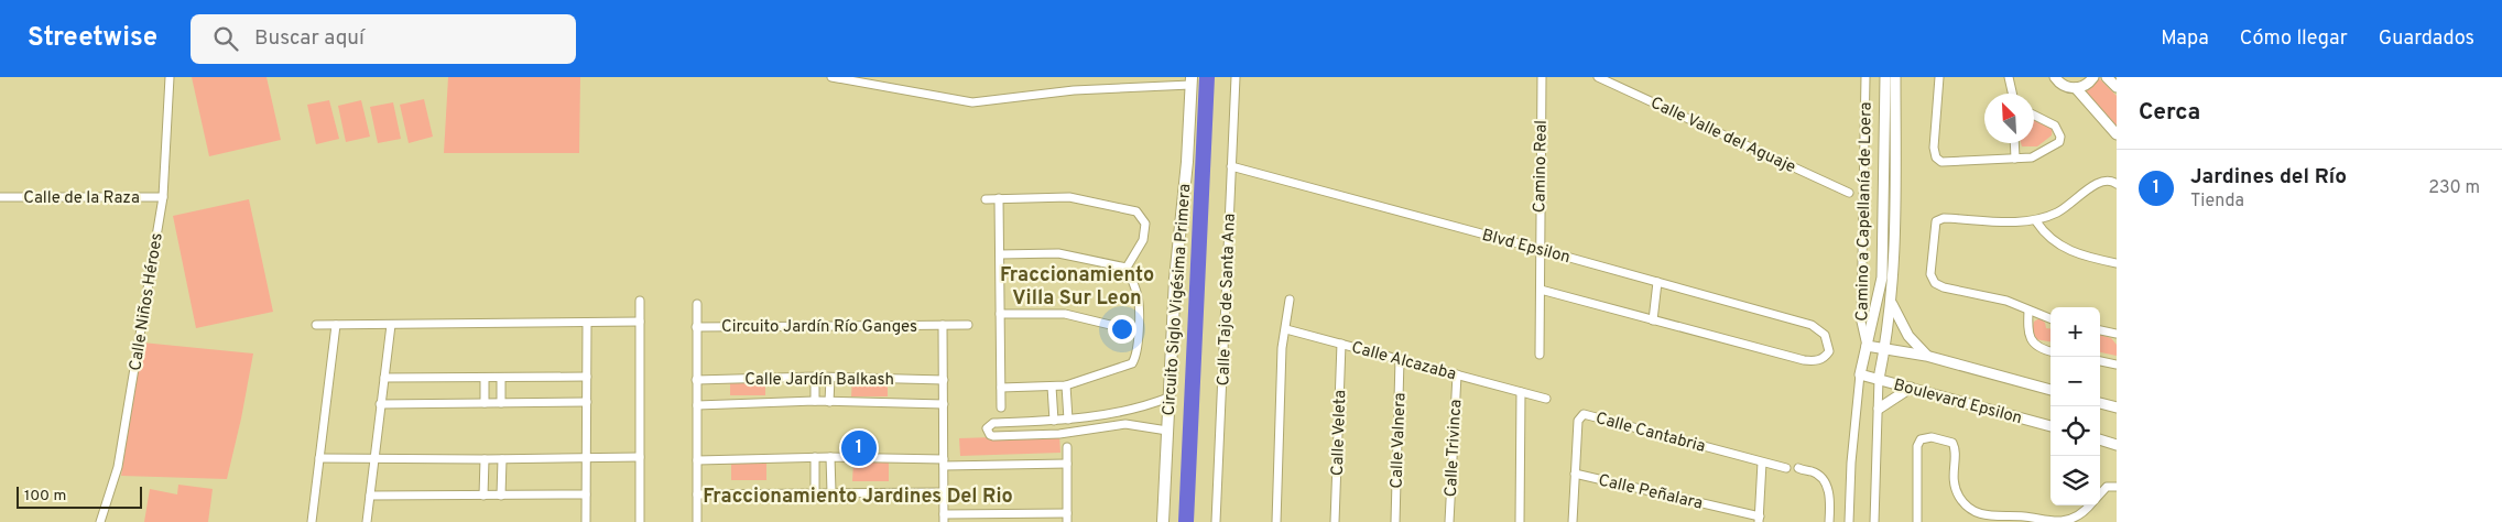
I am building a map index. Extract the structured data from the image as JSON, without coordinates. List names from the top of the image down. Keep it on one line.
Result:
{"streets":{"main road":["Circuito Siglo Vigésima Primera"],"street":["Calle Valle del Aguaje","Camino Real","Calle de la Raza","Camino a Capellanía de Loera","Blvd Epsilon","Calle Tajo de Santa Ana","Calle Niños Héroes","Circuito Jardín Río Ganges","Calle Alcazaba","Calle Jardín Balkash","Boulevard Epsilon","Calle Cantabria","Calle Veleta","Calle Valnera","Calle Trivinca","Calle Peñalara"]},"crossings":[["Camino Real","Blvd Epsilon"],["Calle de la Raza","Calle Niños Héroes"],["Camino a Capellanía de Loera","Boulevard Epsilon"],["Blvd Epsilon","Calle Tajo de Santa Ana"],["Calle Alcazaba","Calle Veleta"],["Calle Alcazaba","Calle Valnera"],["Calle Alcazaba","Calle Trivinca"],["Calle Cantabria","Calle Peñalara"]],"districts":["Fraccionamiento Villa Sur Leon","Fraccionamiento Jardines Del Rio"],"scale_bar":"100 m","north":"top left","page":{"header":"Streetwise","search":"Buscar aquí","nav":["Mapa","Cómo llegar","Guardados"],"heading":"Cerca","list":[{"mark":"1","name":"Jardines del Río","note":"Tienda","value":"230 m"}],"map_buttons":["+","−"],"pins":"1","scale":"100 m"}}
